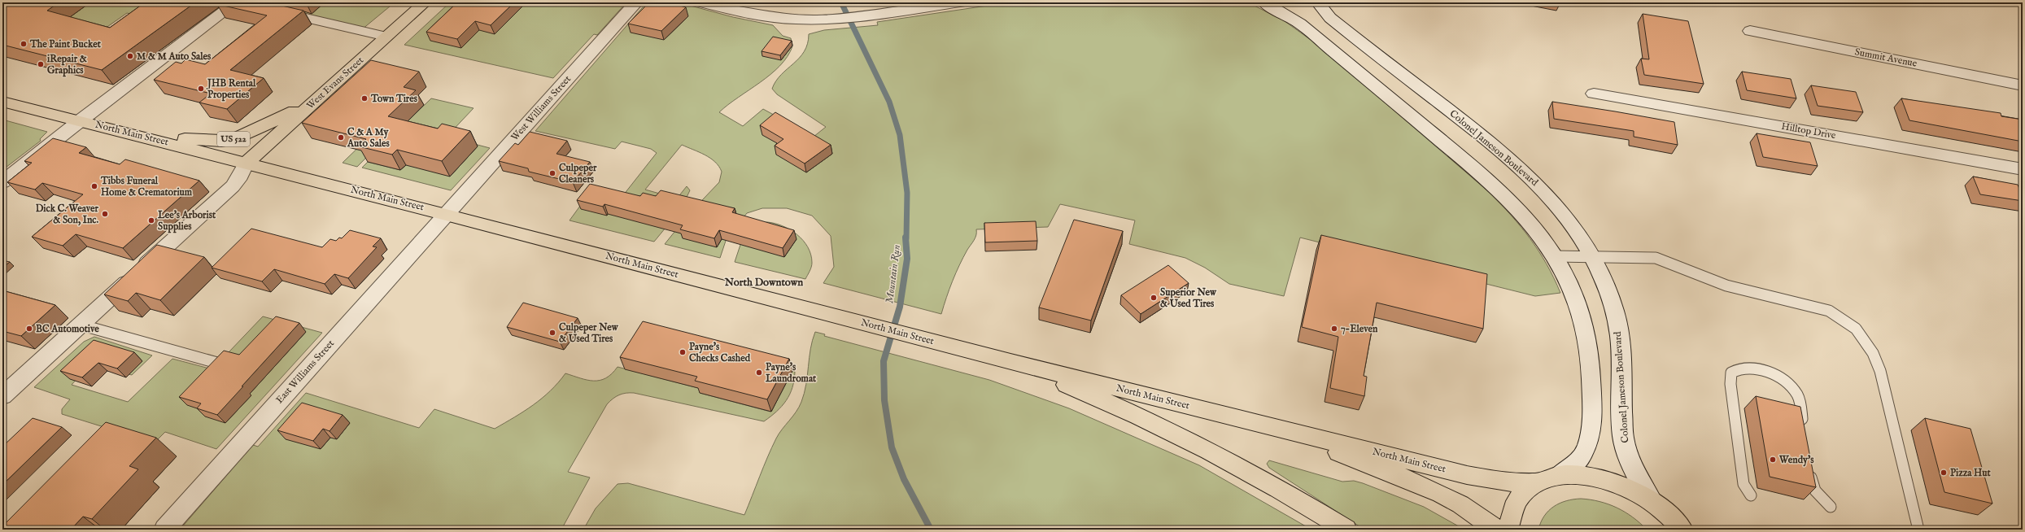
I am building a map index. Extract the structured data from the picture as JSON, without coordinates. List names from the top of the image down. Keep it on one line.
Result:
{"streets":{"main road":["West Evans Street","North Main Street","US 522"],"street":["Summit Avenue","West Williams Street","Hilltop Drive","Colonel Jameson Boulevard","East Williams Street"]},"crossings":[["West Evans Street","North Main Street"],["West Evans Street","US 522"],["West Williams Street","North Main Street"],["West Williams Street","East Williams Street"],["North Main Street","US 522"],["North Main Street","Colonel Jameson Boulevard"],["North Main Street","East Williams Street"]],"districts":["North Downtown"],"water":["Mountain Run"],"places":["The Paint Bucket","M & M Auto Sales","iRepair & Graphics","JHB Rental Properties","Town Tires","C & A My Auto Sales","Culpeper Cleaners","Tibbs Funeral Home & Crematorium","Dick C. Weaver & Son, Inc.","Lee's Arborist Supplies","Superior New & Used Tires","BC Automotive","7-Eleven","Culpeper New & Used Tires","Payne's Checks Cashed","Payne's Laundromat","Wendy's","Pizza Hut"]}
